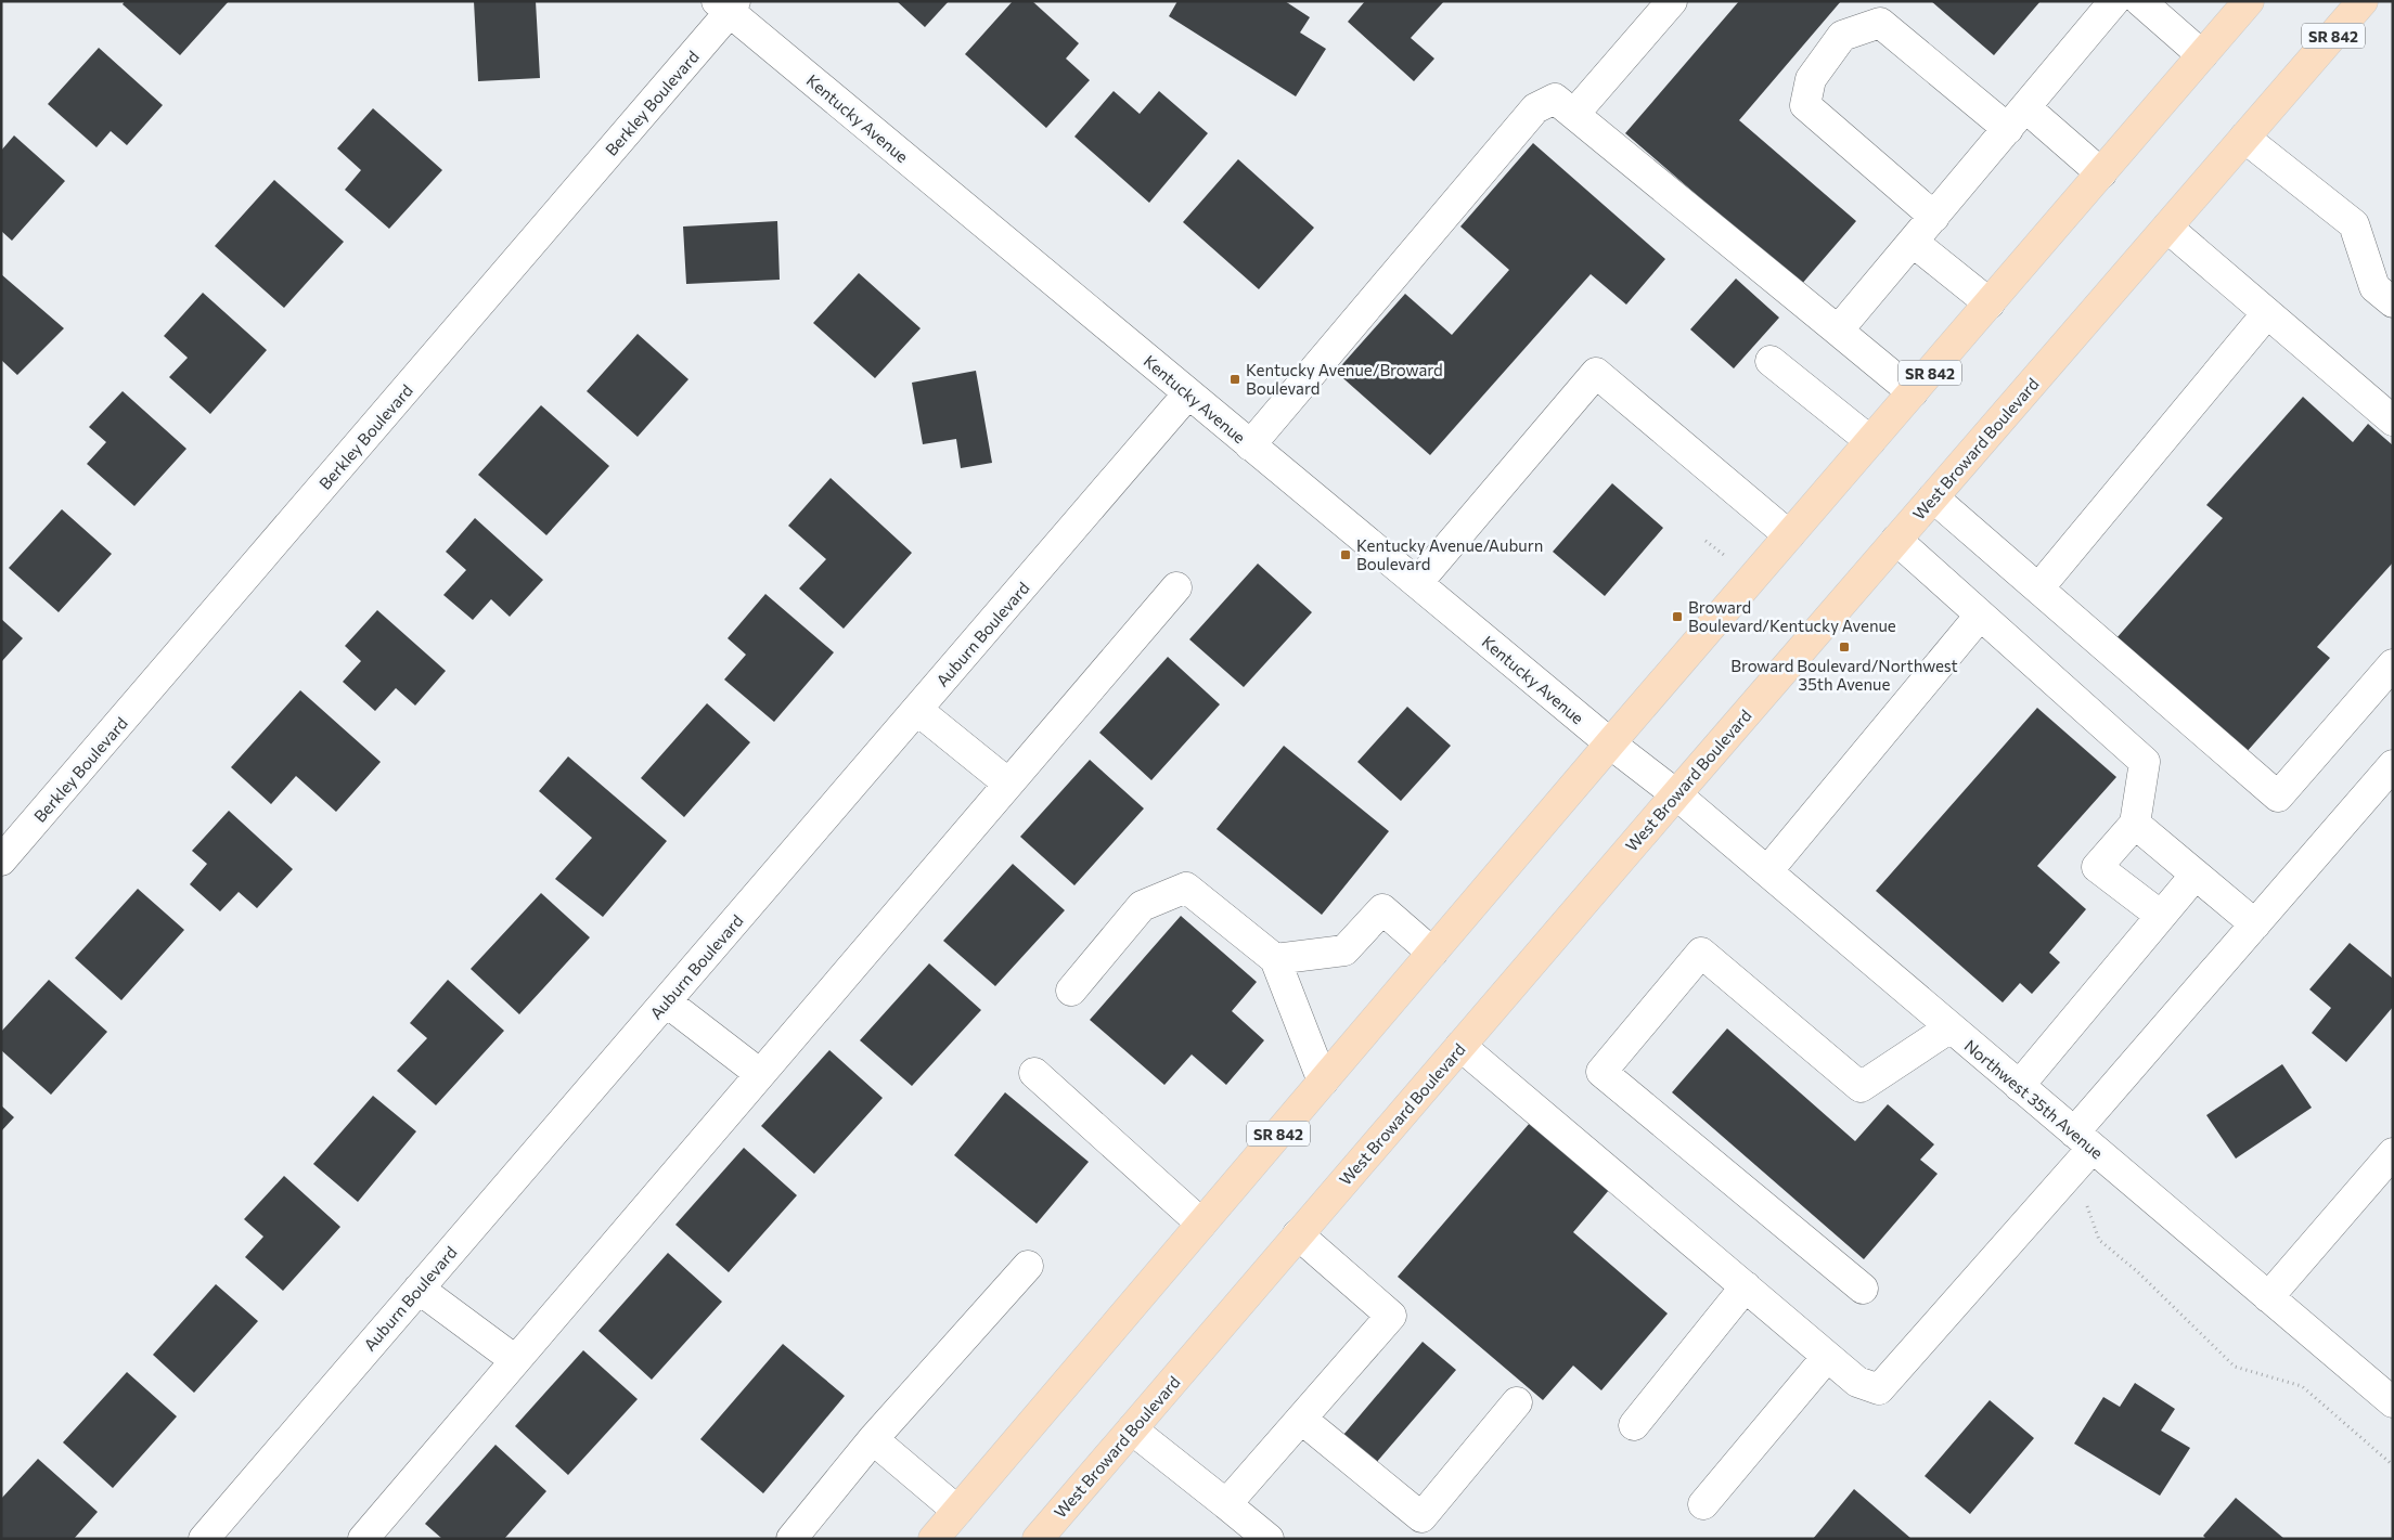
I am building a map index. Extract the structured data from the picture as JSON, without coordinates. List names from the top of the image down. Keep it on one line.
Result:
{"streets":{"main road":["SR 842","West Broward Boulevard"],"street":["Berkley Boulevard","Kentucky Avenue","Auburn Boulevard","Northwest 35th Avenue"]},"crossings":[["SR 842","Kentucky Avenue"],["Berkley Boulevard","Kentucky Avenue"],["Kentucky Avenue","West Broward Boulevard"],["Kentucky Avenue","Auburn Boulevard"],["Kentucky Avenue","Northwest 35th Avenue"],["West Broward Boulevard","Northwest 35th Avenue"]],"places":{"transit":["Kentucky Avenue/Broward Boulevard","Kentucky Avenue/Auburn Boulevard","Broward Boulevard/Kentucky Avenue","Broward Boulevard/Northwest 35th Avenue"]}}
